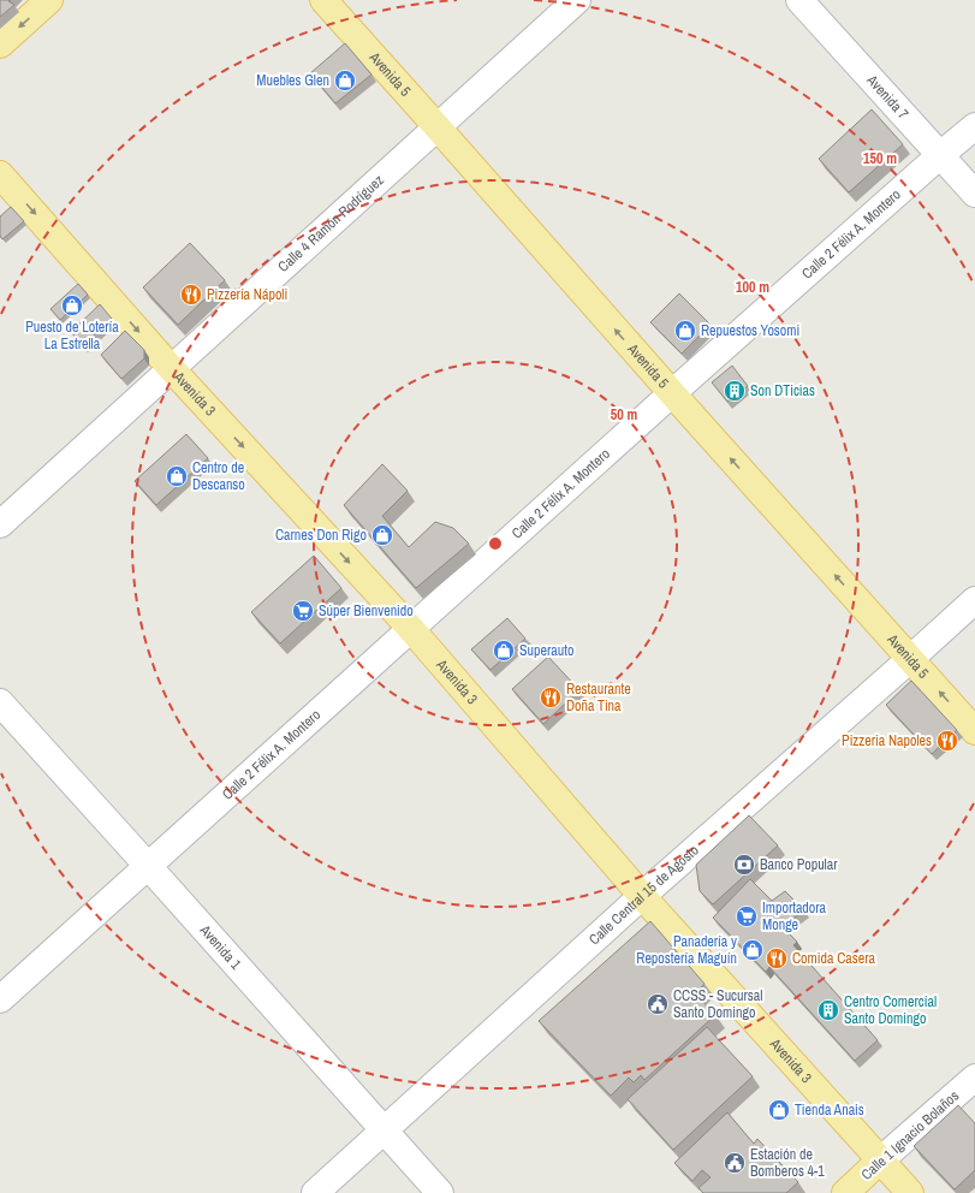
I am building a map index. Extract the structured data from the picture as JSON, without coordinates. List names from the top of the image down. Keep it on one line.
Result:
{"streets":{"main road":["Avenida 5","Avenida 3","Calle 1 Ignacio Bolaños"],"street":["Avenida 7","Calle 4 Ramón Rodríguez","Calle 2 Félix A. Montero","Calle Central 15 de Agosto","Avenida 1"]},"crossings":[["Avenida 5","Calle 4 Ramón Rodríguez"],["Avenida 5","Calle 2 Félix A. Montero"],["Avenida 5","Calle Central 15 de Agosto"],["Avenida 7","Calle 2 Félix A. Montero"],["Calle 4 Ramón Rodríguez","Avenida 3"],["Calle 2 Félix A. Montero","Avenida 3"],["Calle 2 Félix A. Montero","Avenida 1"],["Avenida 3","Calle Central 15 de Agosto"],["Avenida 3","Calle 1 Ignacio Bolaños"],["Calle Central 15 de Agosto","Avenida 1"]],"one_way":["Avenida 5","Avenida 3"],"places":{"shop":["Muebles Glen","Puesto de Lotería La Estrella","Repuestos Yosomi","Centro de Descanso","Carnes Don Rigo","Superauto","Panadería y Repostería Maguín","Tienda Anais"],"restaurant":["Pizzería Nápoli","Restaurante Doña Tina","Pizzeria Napoles","Comida Casera"],"building":["Son DTicias","Centro Comercial Santo Domingo"],"supermarket":["Súper Bienvenido","Importadora Monge"],"bank":["Banco Popular"],"public building":["CCSS - Sucursal Santo Domingo","Estación de Bomberos 4-1"]},"rings":["150 m","100 m","50 m"]}
